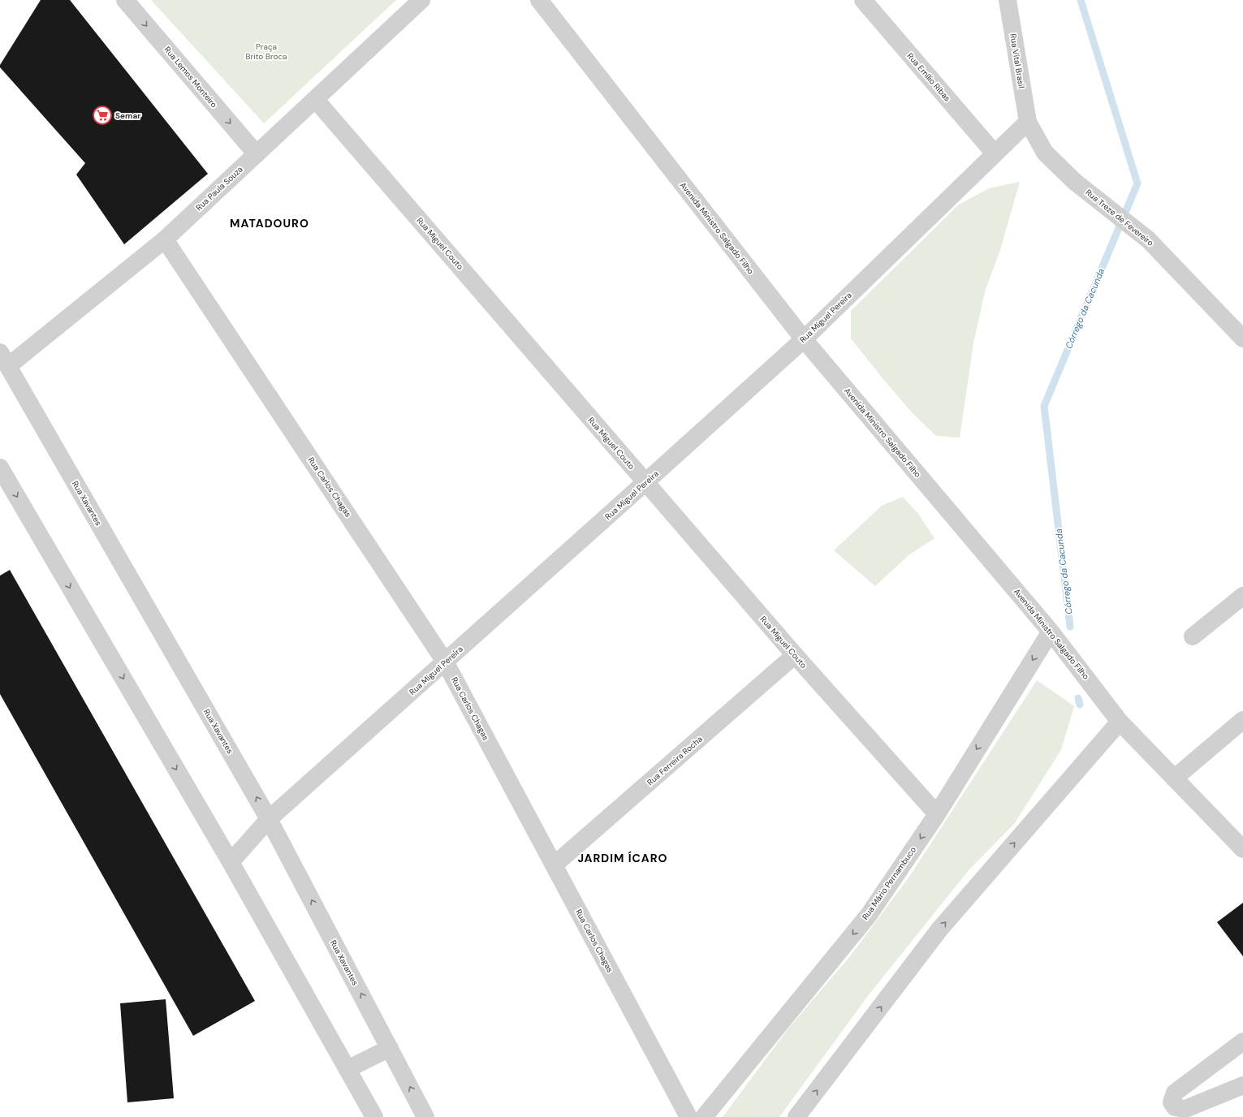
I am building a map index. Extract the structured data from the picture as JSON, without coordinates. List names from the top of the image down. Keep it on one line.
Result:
{"streets":{"street":["Rua Vital Brasil","Rua Lemos Monteiro","Rua Emílio Ribas","Rua Paula Souza","Rua Treze de Fevereiro","Avenida Ministro Salgado Filho","Rua Miguel Couto","Rua Miguel Pereira","Rua Carlos Chagas","Rua Xavantes","Rua Ferreira Rocha","Rua Mário Pernambuco"]},"crossings":[["Rua Vital Brasil","Rua Treze de Fevereiro"],["Rua Vital Brasil","Rua Miguel Pereira"],["Rua Lemos Monteiro","Rua Paula Souza"],["Rua Emílio Ribas","Rua Miguel Pereira"],["Rua Paula Souza","Rua Miguel Couto"],["Rua Paula Souza","Rua Carlos Chagas"],["Rua Paula Souza","Rua Xavantes"],["Rua Treze de Fevereiro","Rua Miguel Pereira"],["Avenida Ministro Salgado Filho","Rua Miguel Pereira"],["Avenida Ministro Salgado Filho","Rua Mário Pernambuco"],["Rua Miguel Couto","Rua Miguel Pereira"],["Rua Miguel Couto","Rua Ferreira Rocha"],["Rua Miguel Couto","Rua Mário Pernambuco"],["Rua Miguel Pereira","Rua Carlos Chagas"],["Rua Miguel Pereira","Rua Xavantes"],["Rua Carlos Chagas","Rua Ferreira Rocha"]],"one_way":["Rua Lemos Monteiro"],"districts":["MATADOURO","JARDIM ÍCARO"],"water":["Córrego da Cacunda"],"parks":["Praça Brito Broca"],"places":{"supermarket":["Semar"]}}
